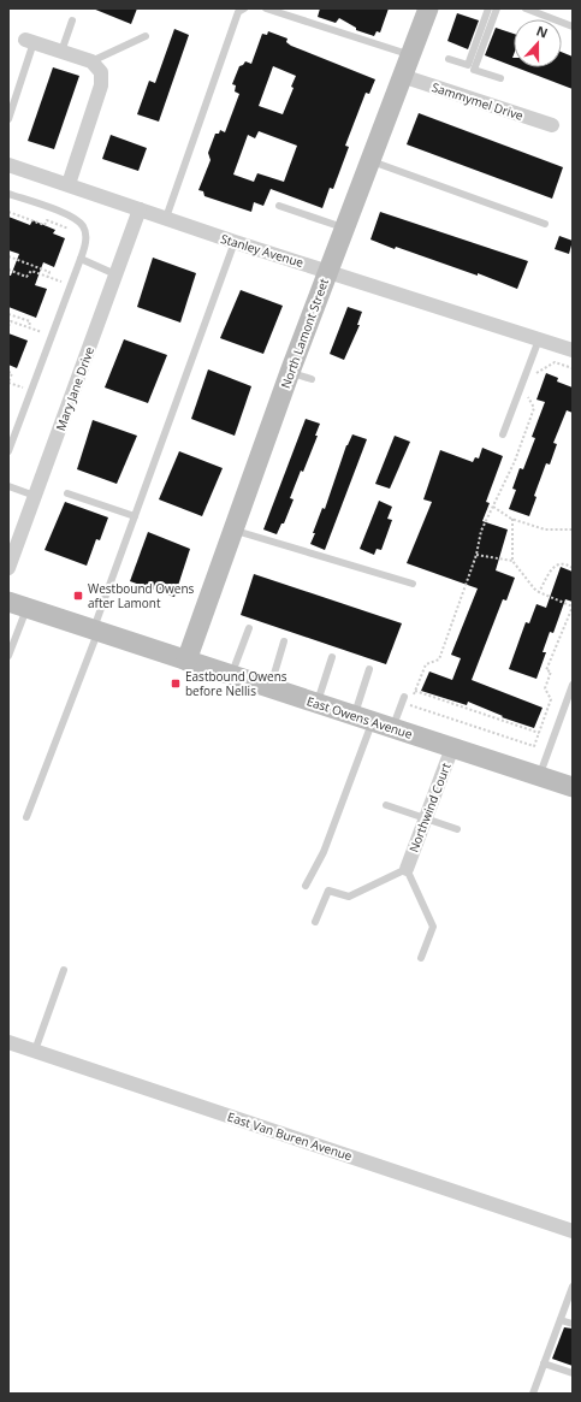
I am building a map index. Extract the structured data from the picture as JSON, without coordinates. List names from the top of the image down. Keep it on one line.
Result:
{"streets":{"street":["Sammymel Drive","Stanley Avenue","North Lamont Street","Mary Jane Drive","East Owens Avenue","Northwind Court","East Van Buren Avenue"]},"crossings":[["Sammymel Drive","North Lamont Street"],["Stanley Avenue","North Lamont Street"],["Stanley Avenue","Mary Jane Drive"],["North Lamont Street","East Owens Avenue"],["East Owens Avenue","Northwind Court"]],"places":{"transit":["Westbound Owens after Lamont","Eastbound Owens before Nellis"]},"north":"top"}
